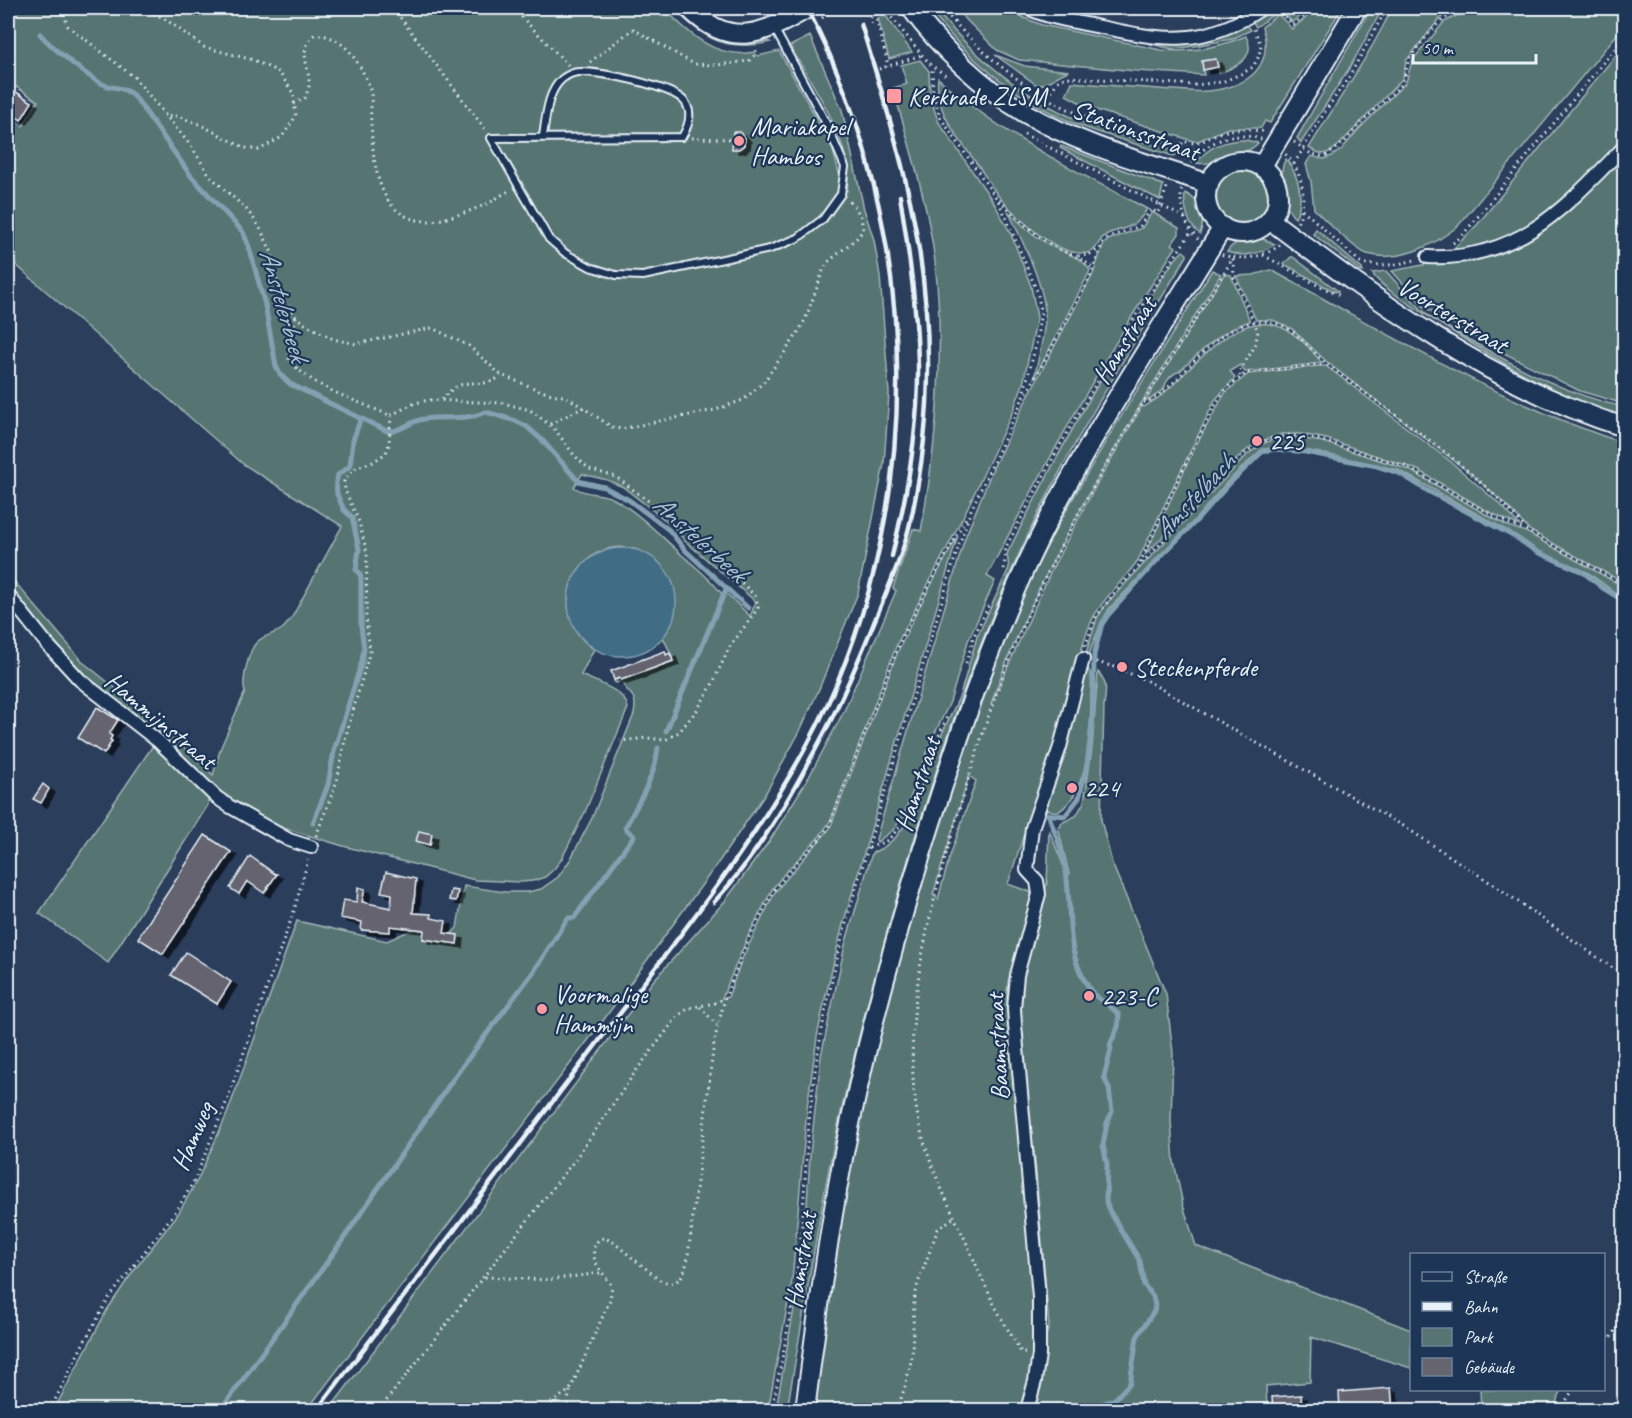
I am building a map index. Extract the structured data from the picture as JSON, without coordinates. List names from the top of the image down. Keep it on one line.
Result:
{"streets":{"main road":["Stationsstraat","Voorterstraat","Hamstraat"],"street":["Hammijnstraat","Baamstraat"],"path":["Hamweg"]},"crossings":[["Stationsstraat","Voorterstraat"],["Stationsstraat","Hamstraat"],["Voorterstraat","Hamstraat"],["Hammijnstraat","Hamweg"]],"water":["Anstelerbeek","Amstelbach"],"places":{"transit":["Kerkrade ZLSM"],"other":["Mariakapel Hambos","225","Steckenpferde","224","223-C","Voormalige Hammijn"]},"legend":["Straße","Bahn","Park","Gebäude"],"scale_bar":"50 m"}
